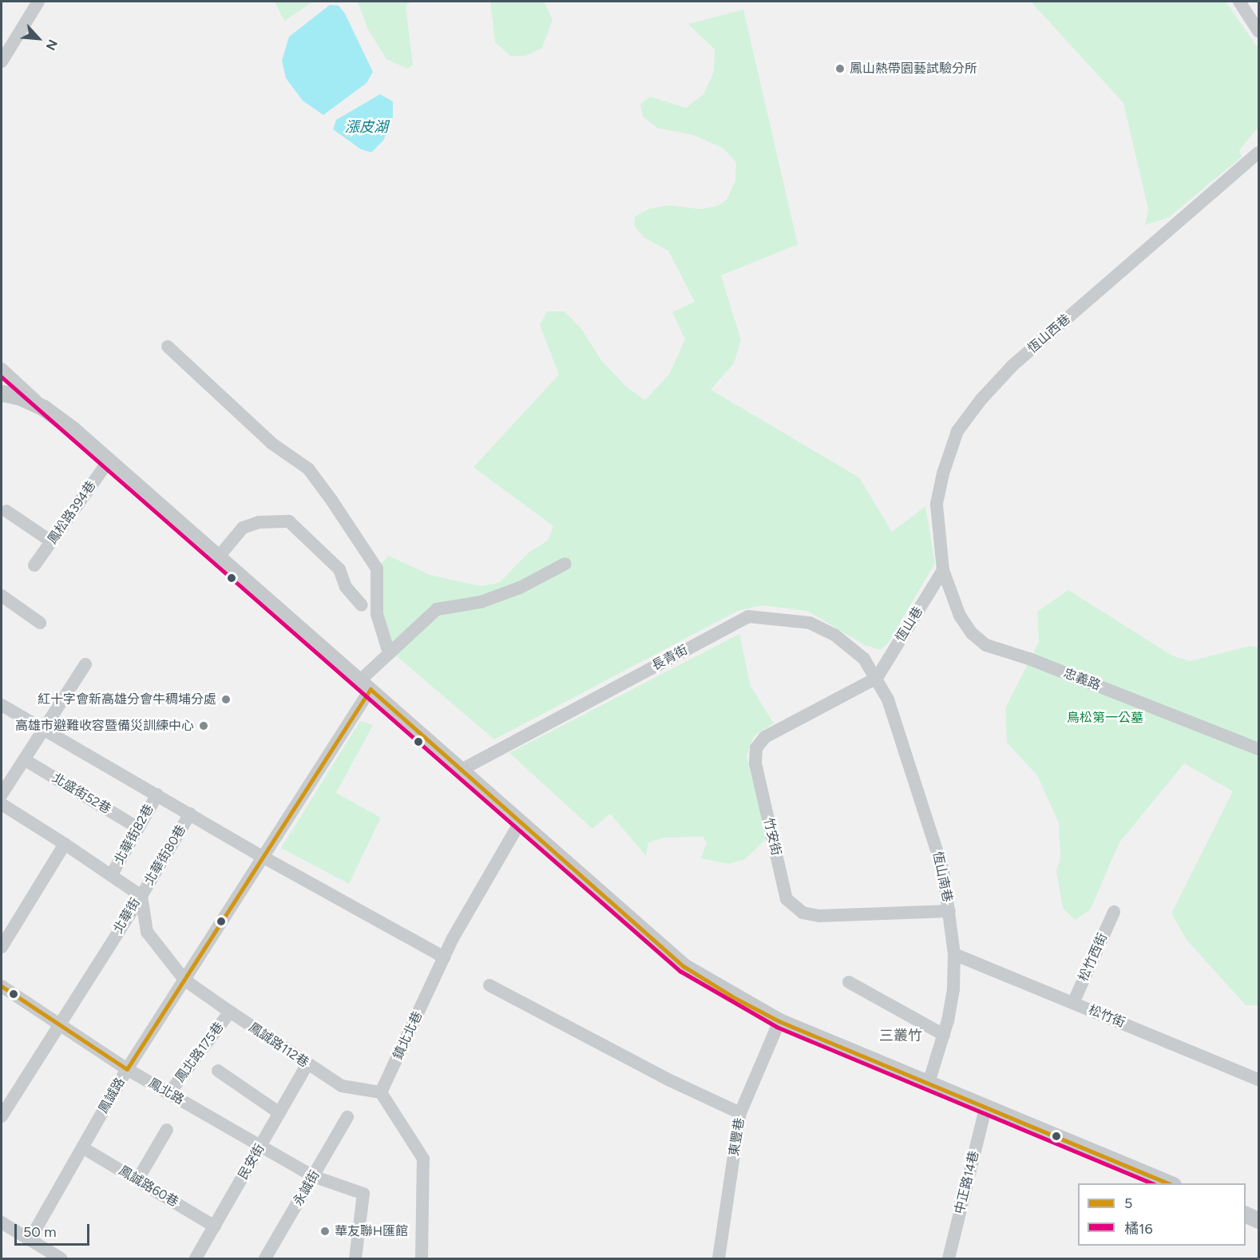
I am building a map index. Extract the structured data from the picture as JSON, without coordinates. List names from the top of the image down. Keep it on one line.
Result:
{"streets":{"street":["恆山西巷","鳳松路394巷","恆山巷","長青街","忠義路","北盛街52巷","北華街82巷","竹安街","北華街80巷","恆山南巷","北華街","松竹西街","松竹街","鎮北北巷","鳳誠路112巷","鳳北路175巷","鳳北路","鳳誠路","東豐巷","民安街","中正路14巷","鳳誠路60巷","永誠街"]},"crossings":[["恆山西巷","恆山巷"],["恆山西巷","忠義路"],["恆山巷","長青街"],["恆山巷","忠義路"],["恆山巷","竹安街"],["恆山巷","恆山南巷"],["長青街","竹安街"],["長青街","恆山南巷"],["北盛街52巷","北華街82巷"],["北華街82巷","北華街"],["竹安街","恆山南巷"],["北華街80巷","北華街"],["北華街80巷","鳳誠路112巷"],["恆山南巷","松竹街"],["北華街","鳳誠路112巷"],["北華街","鳳北路"],["松竹西街","松竹街"],["鎮北北巷","鳳誠路112巷"],["鳳誠路112巷","鳳北路175巷"],["鳳誠路112巷","鳳誠路"],["鳳誠路112巷","民安街"],["鳳北路175巷","鳳北路"],["鳳北路","鳳誠路"],["鳳北路","民安街"],["鳳北路","永誠街"],["鳳誠路","鳳誠路60巷"],["民安街","鳳誠路60巷"]],"districts":["三叢竹"],"water":["漲皮湖"],"parks":["鳥松第一公墓"],"places":["鳳山熱帶園藝試驗分所","紅十字會新高雄分會牛稠埔分處","高雄市避難收容暨備災訓練中心","華友聯H匯館"],"lines":["transit line 橘16","transit line 5"],"legend":["5","橘16"],"scale_bar":"50 m","north":"bottom right"}
